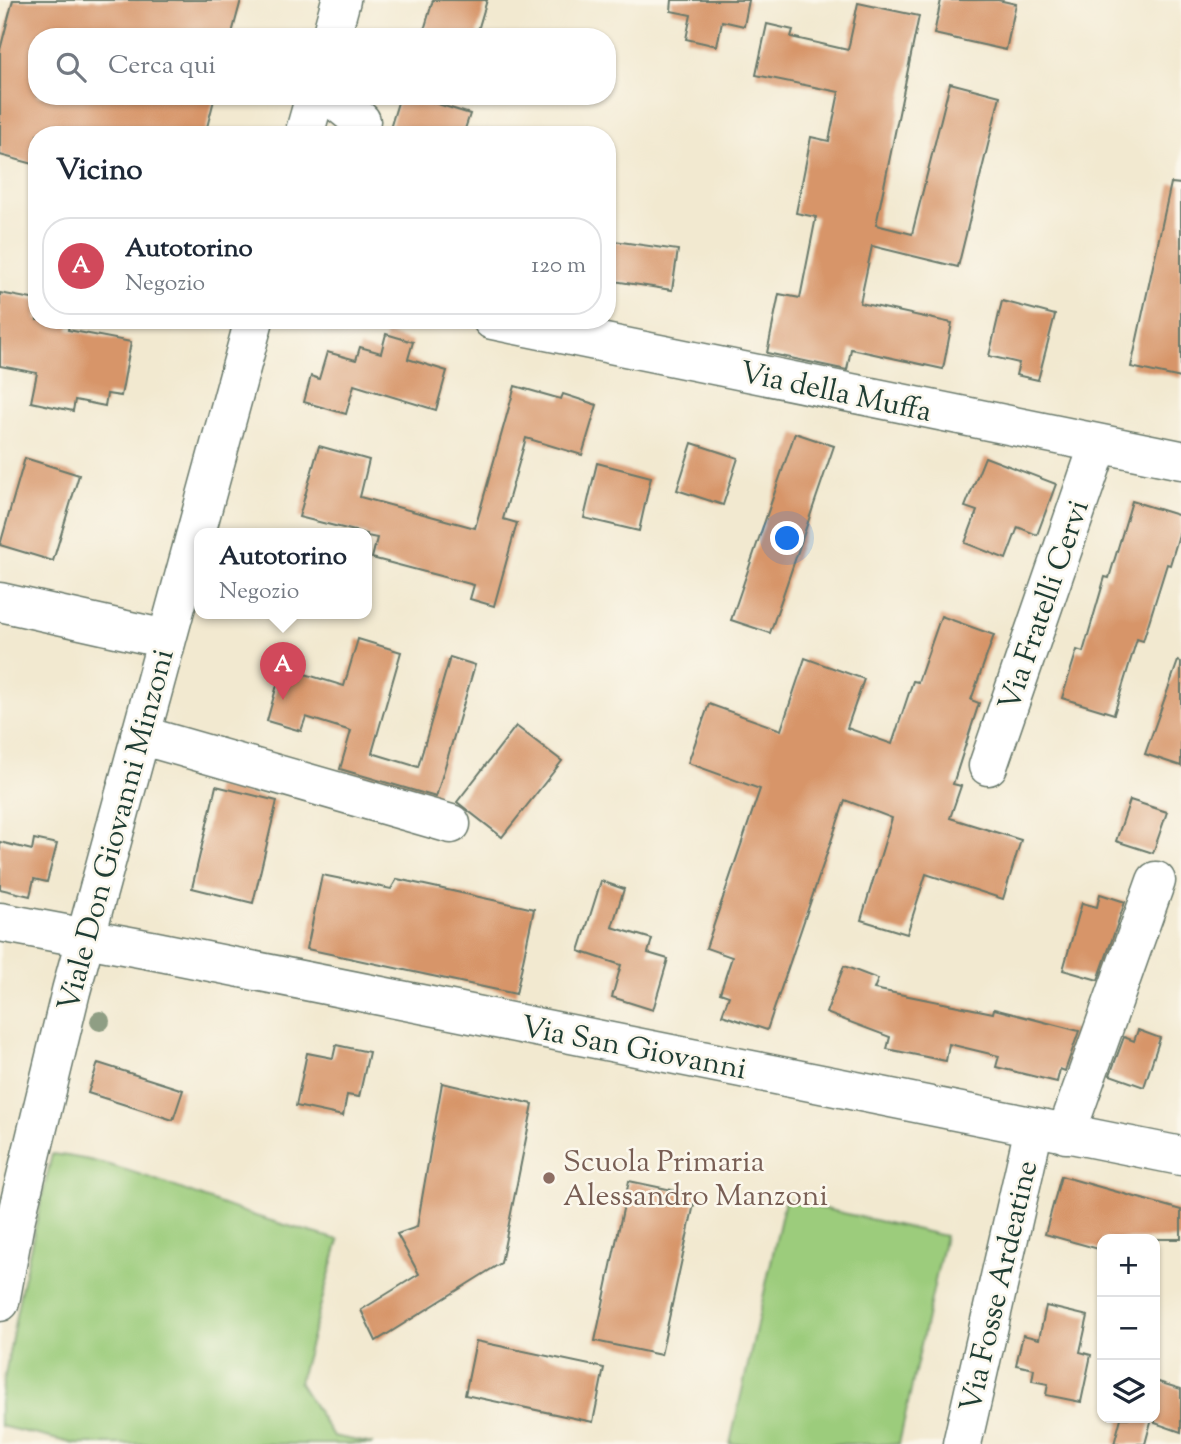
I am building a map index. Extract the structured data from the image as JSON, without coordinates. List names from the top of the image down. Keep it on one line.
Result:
{"streets":{"street":["Via della Muffa","Via Fratelli Cervi","Viale Don Giovanni Minzoni","Via San Giovanni","Via Fosse Ardeatine"]},"crossings":[["Via della Muffa","Via Fratelli Cervi"],["Viale Don Giovanni Minzoni","Via San Giovanni"],["Via San Giovanni","Via Fosse Ardeatine"]],"places":["Scuola Primaria Alessandro Manzoni"],"page":{"search":"Cerca qui","heading":"Vicino","list":[{"mark":"A","name":"Autotorino","note":"Negozio","value":"120 m"}],"popup":["Autotorino","Negozio"],"pins":"A","map_buttons":["+","−"]}}
